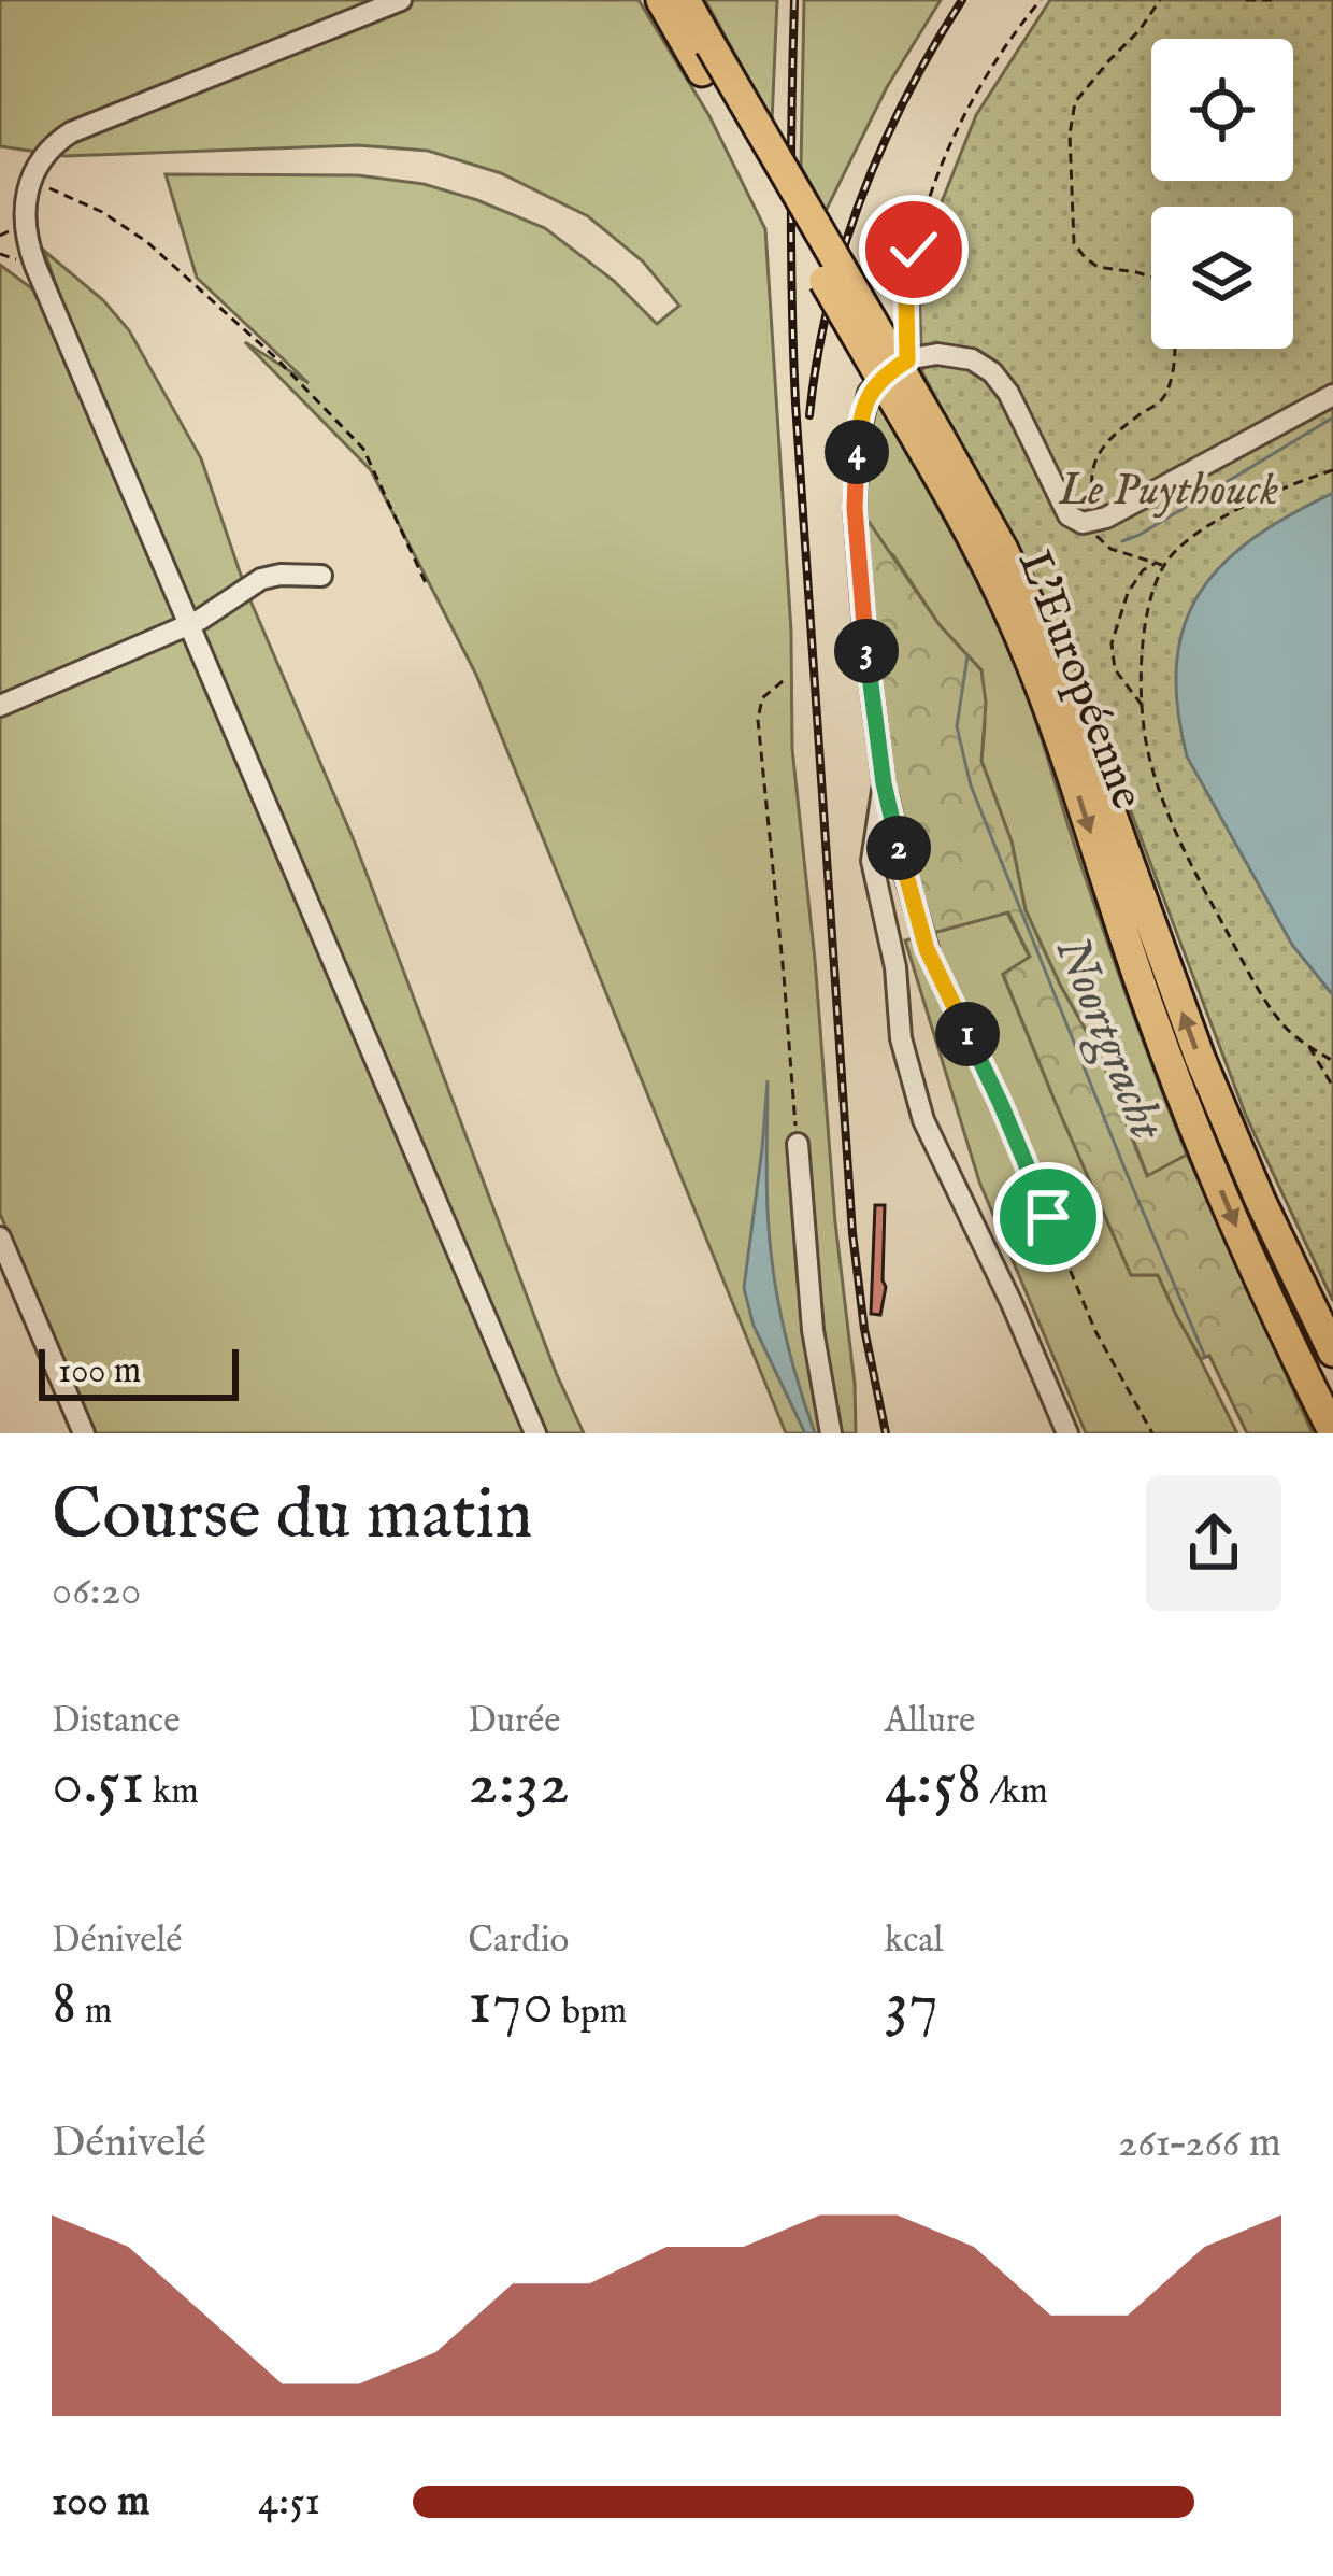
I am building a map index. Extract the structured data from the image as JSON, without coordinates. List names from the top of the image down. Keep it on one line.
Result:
{"streets":{"highway":["L'Européenne"]},"water":["Noortgracht"],"parks":["Le Puythouck"],"scale_bar":"100 m","page":{"pins":["4","3","2","1"],"scale":"100 m","heading":["Course du matin","06:20"],"stats":[["Distance","0.51 km"],["Durée","2:32"],["Allure","4:58 /km"],["Dénivelé","8 m"],["Cardio","170 bpm"],["kcal","37"]],"chart":["Dénivelé","261–266 m"],"list":[{"name":"100 m","note":"4:51"}]}}
